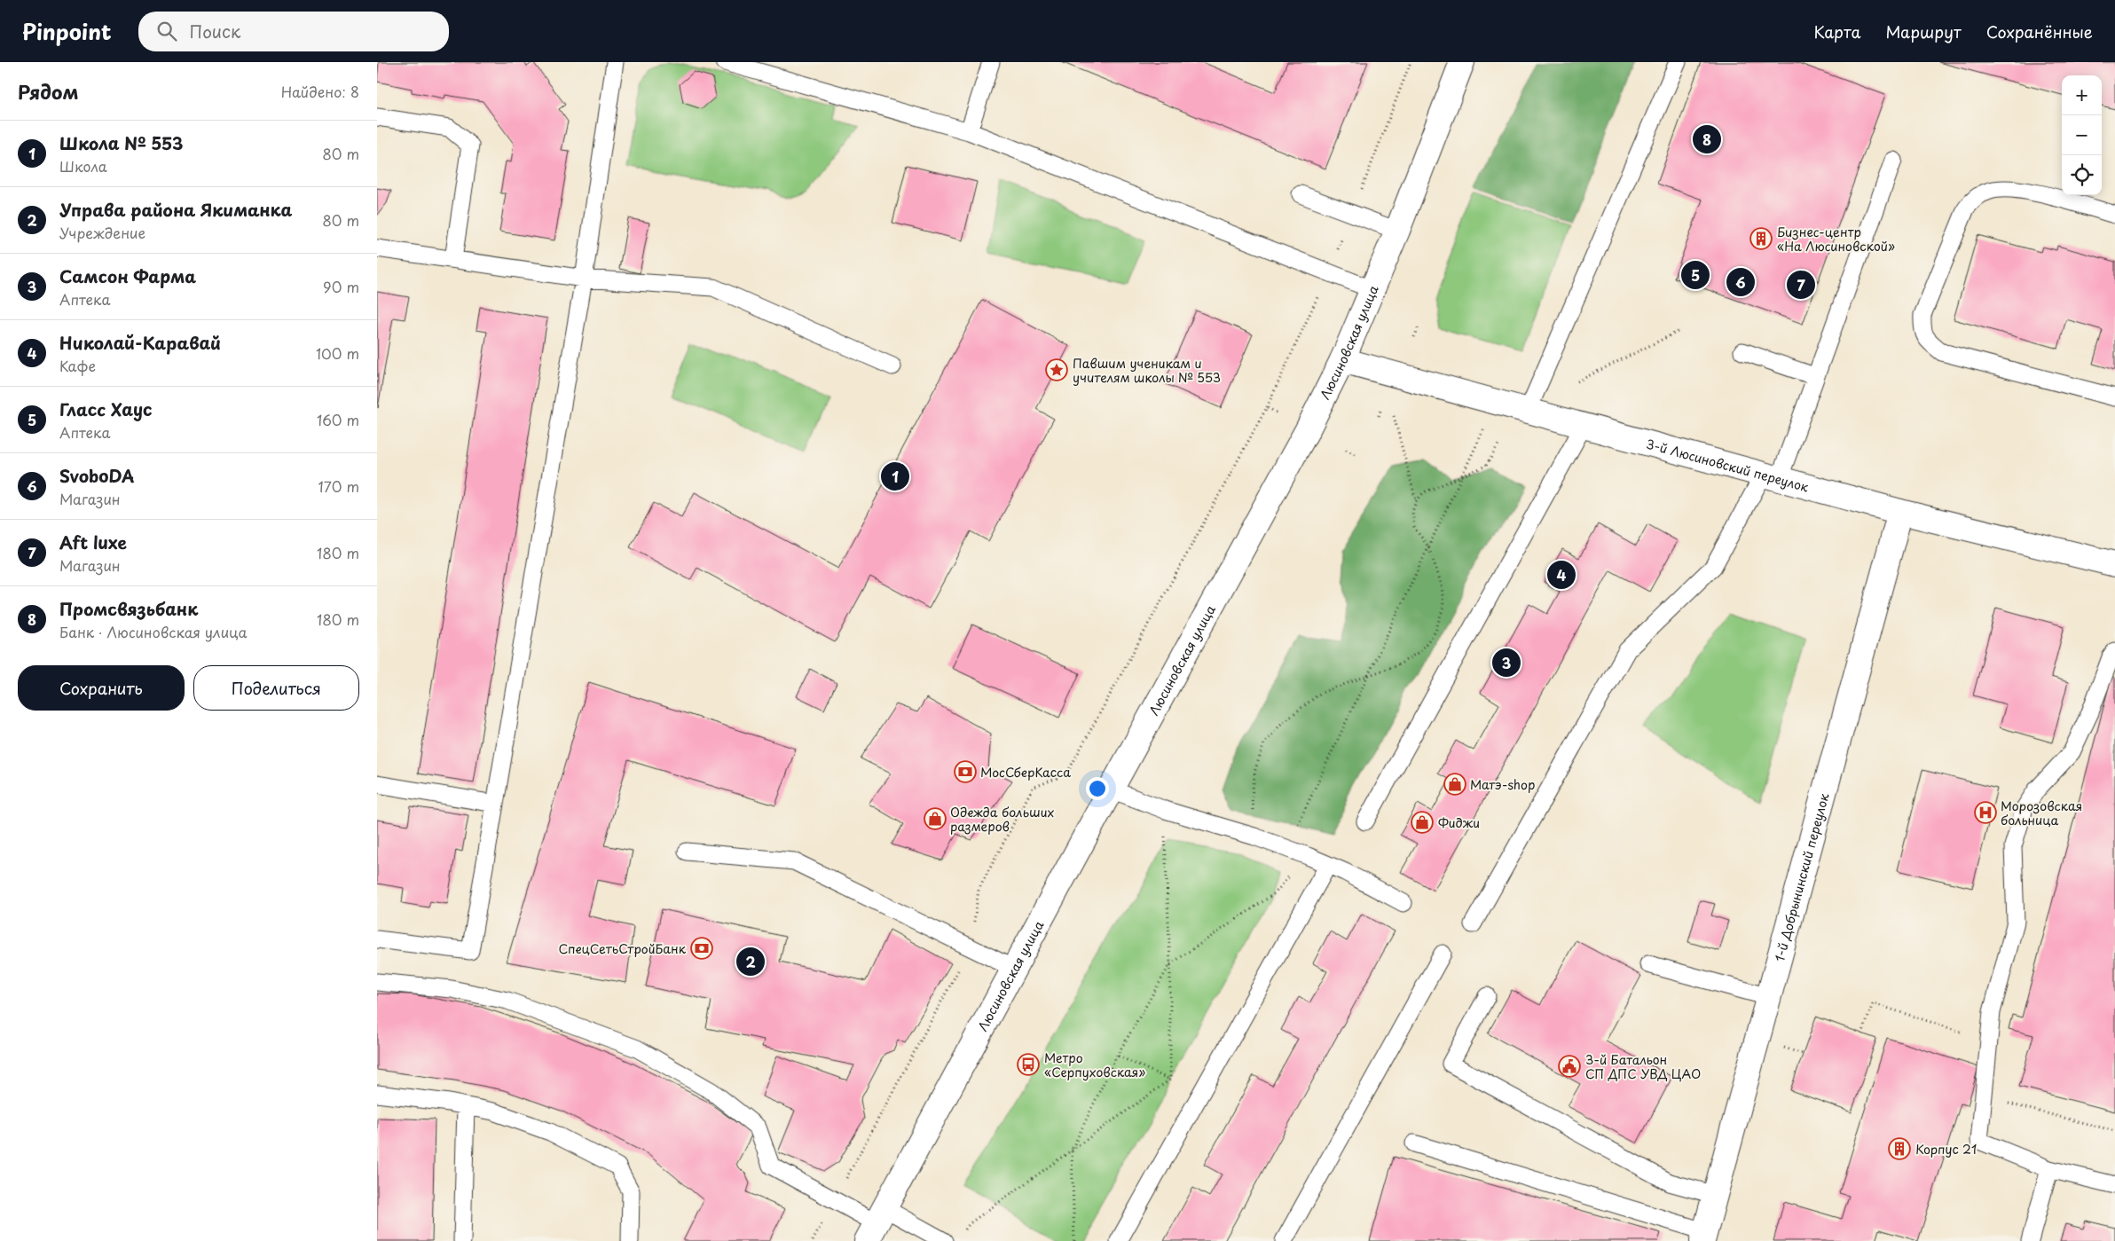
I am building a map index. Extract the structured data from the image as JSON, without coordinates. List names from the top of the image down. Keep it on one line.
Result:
{"streets":{"street":["Люсиновская улица","3-й Люсиновский переулок","1-й Добрынинский переулок"]},"crossings":[["Люсиновская улица","3-й Люсиновский переулок"],["3-й Люсиновский переулок","1-й Добрынинский переулок"]],"places":{"building":["Бизнес-центр «На Люсиновской»","Корпус 21"],"place":["Павшим ученикам и учителям школы № 553"],"bank":["МосСберКасса","СпецСетьСтройБанк"],"shop":["Матэ-shop","Одежда больших размеров","Фиджи"],"hospital":["Морозовская больница"],"bus stop":["Метро «Серпуховская»"],"public building":["3-й Батальон СП ДПС УВД ЦАО"]},"page":{"header":"Pinpoint","search":"Поиск","nav":["Карта","Маршрут","Сохранённые"],"heading":["Рядом","Найдено: 8"],"map_buttons":["+","−"],"list":[{"mark":"1","name":"Школа № 553","note":"Школа","value":"80 m"},{"mark":"2","name":"Управа района Якиманка","note":"Учреждение","value":"80 m"},{"mark":"3","name":"Самсон Фарма","note":"Аптека","value":"90 m"},{"mark":"4","name":"Николай-Каравай","note":"Кафе","value":"100 m"},{"mark":"5","name":"Гласс Хаус","note":"Аптека","value":"160 m"},{"mark":"6","name":"SvoboDA","note":"Магазин","value":"170 m"},{"mark":"7","name":"Aft luxe","note":"Магазин","value":"180 m"},{"mark":"8","name":"Промсвязьбанк","note":"Банк · Люсиновская улица","value":"180 m"}],"pins":["8","5","6","7","1","4","3","2"],"buttons":["Сохранить","Поделиться"]}}
